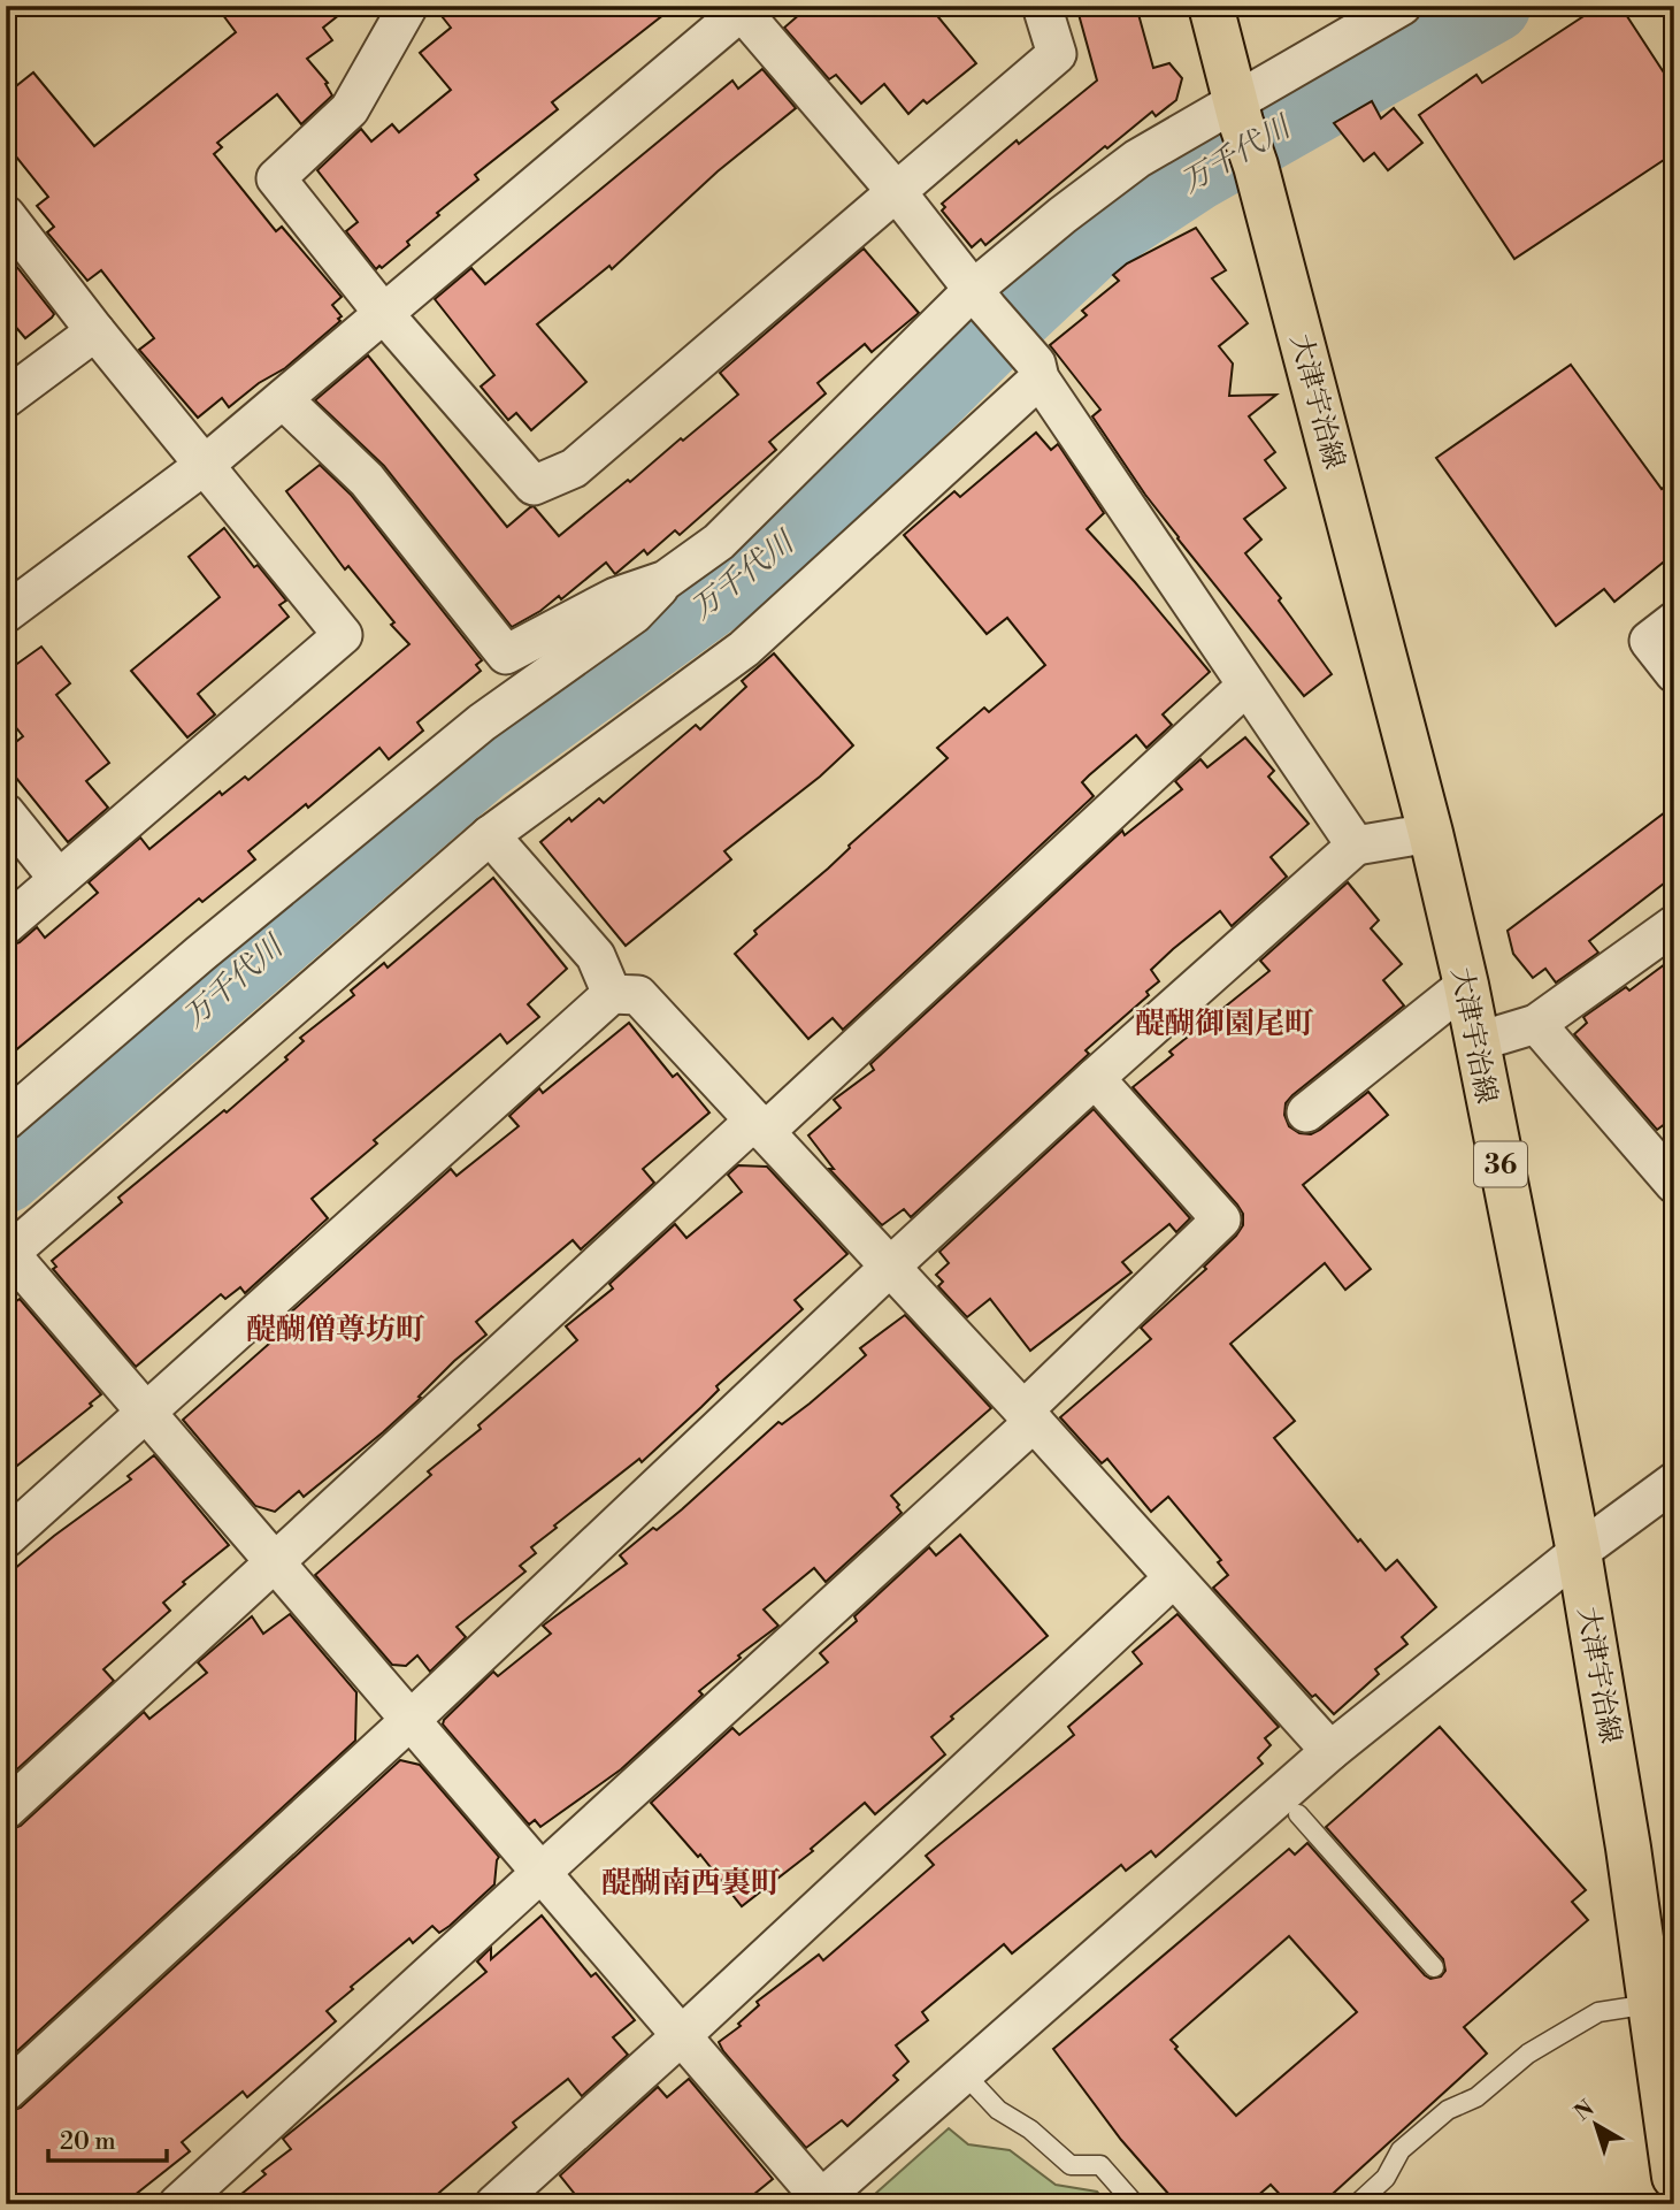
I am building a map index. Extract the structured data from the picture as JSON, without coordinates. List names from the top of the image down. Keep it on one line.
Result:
{"streets":{"main road":["大津宇治線","36"]},"districts":["醍醐御園尾町","醍醐僧尊坊町","醍醐南西裏町"],"water":["万千代川"],"scale_bar":"20 m","north":"top left"}
